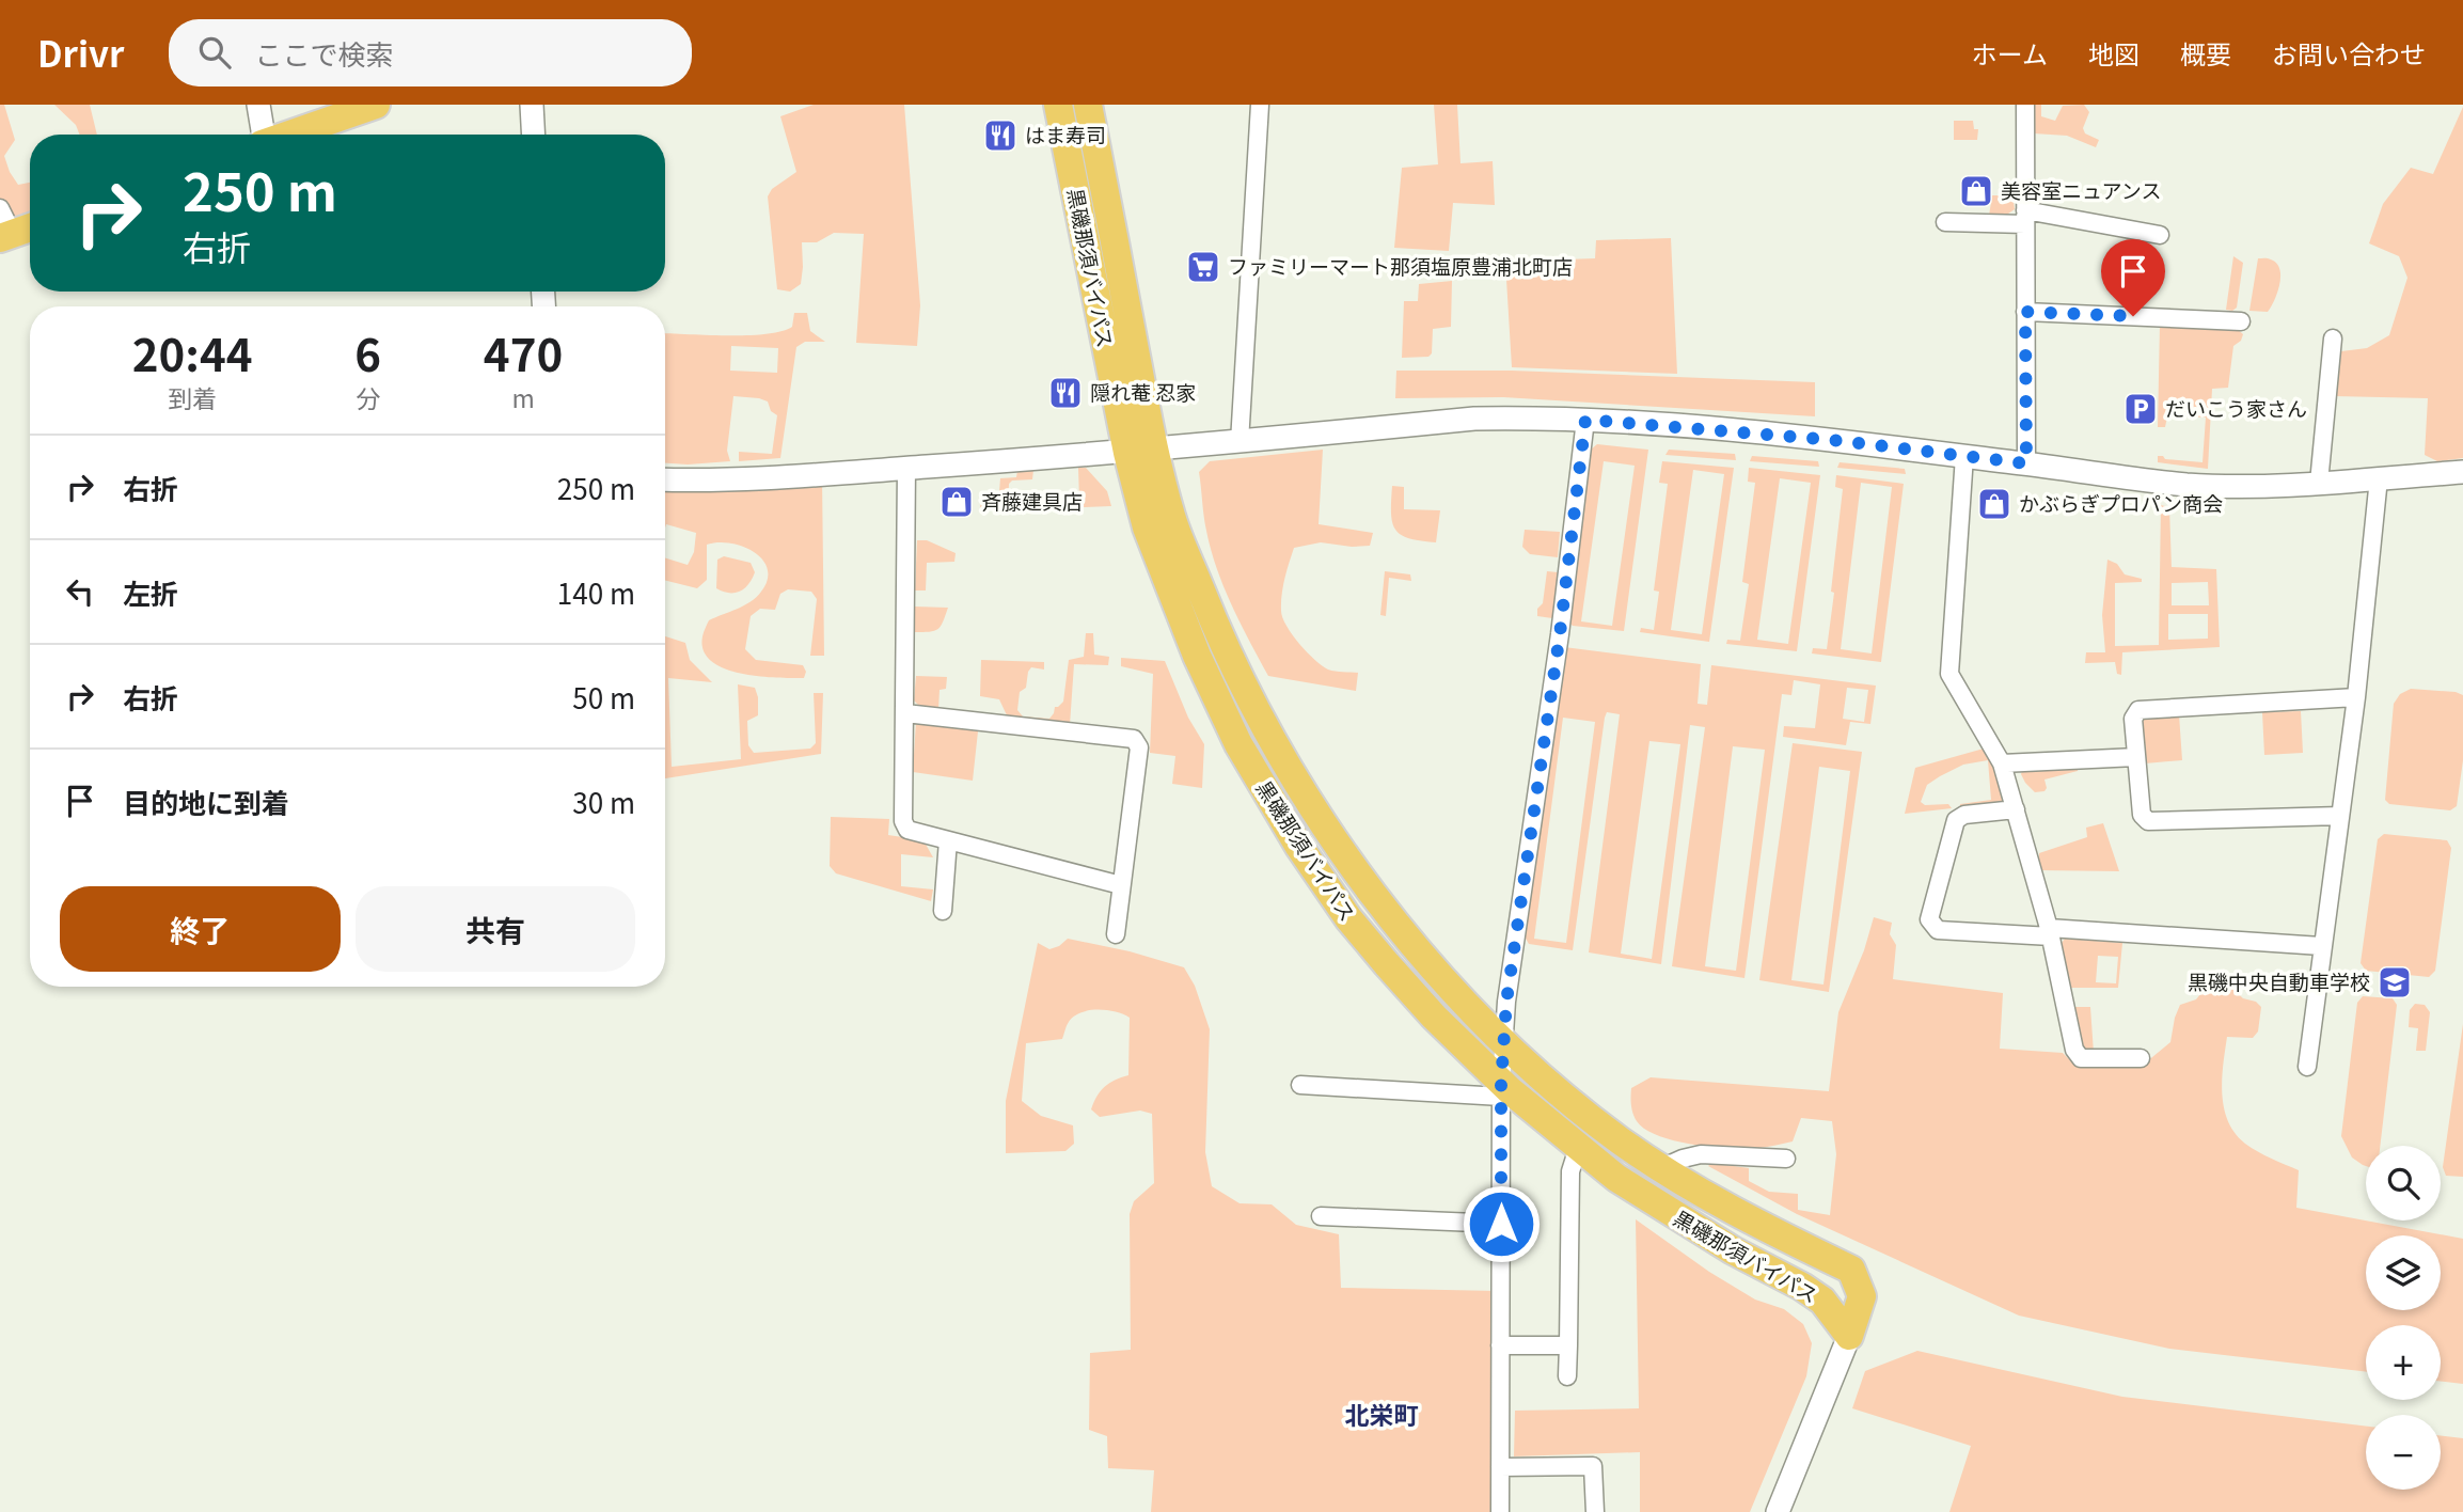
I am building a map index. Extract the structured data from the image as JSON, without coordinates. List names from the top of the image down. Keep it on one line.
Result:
{"streets":{"main road":["黒磯那須バイパス"]},"districts":["北栄町"],"places":{"restaurant":["はま寿司","隠れ菴 忍家"],"shop":["美容室ニュアンス","斉藤建具店","かぶらぎプロパン商会"],"supermarket":["ファミリーマート那須塩原豊浦北町店"],"parking":["だいこう家さん"],"school or university":["黒磯中央自動車学校"]},"page":{"header":"Drivr","search":"ここで検索","nav":["ホーム","地図","概要","お問い合わせ"],"turn":["250 m","右折"],"eta":["20:44","到着","6","分","470","m"],"list":[{"name":"右折","value":"250 m"},{"name":"左折","value":"140 m"},{"name":"右折","value":"50 m"},{"name":"目的地に到着","value":"30 m"}],"buttons":["終了","共有"],"map_buttons":["+","−"]}}
